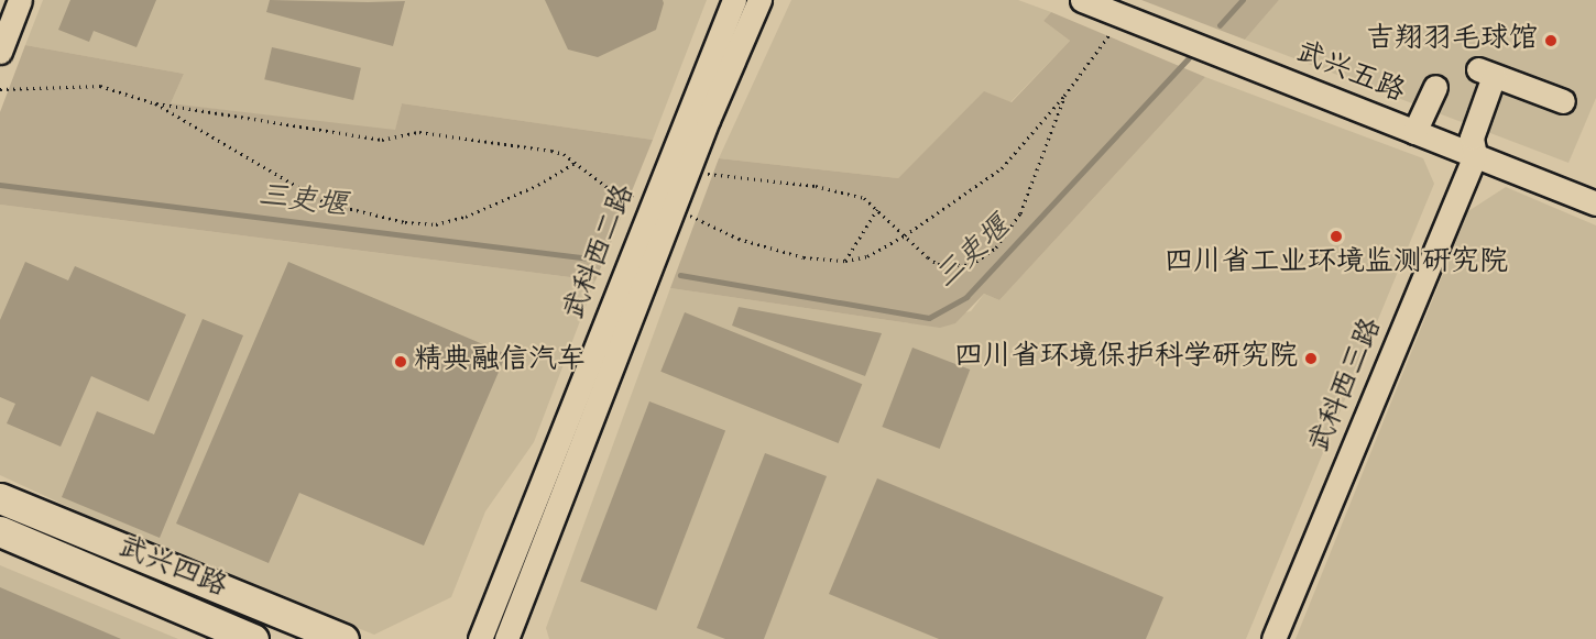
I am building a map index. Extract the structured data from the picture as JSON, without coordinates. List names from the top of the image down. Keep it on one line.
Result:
{"streets":{"main road":["武兴四路"],"street":["武兴五路","武科西二路","武科西三路"]},"crossings":[["武兴五路","武科西三路"]],"water":["三吏堰"],"places":["吉翔羽毛球馆","四川省工业环境监测研究院","四川省环境保护科学研究院","精典融信汽车"]}
